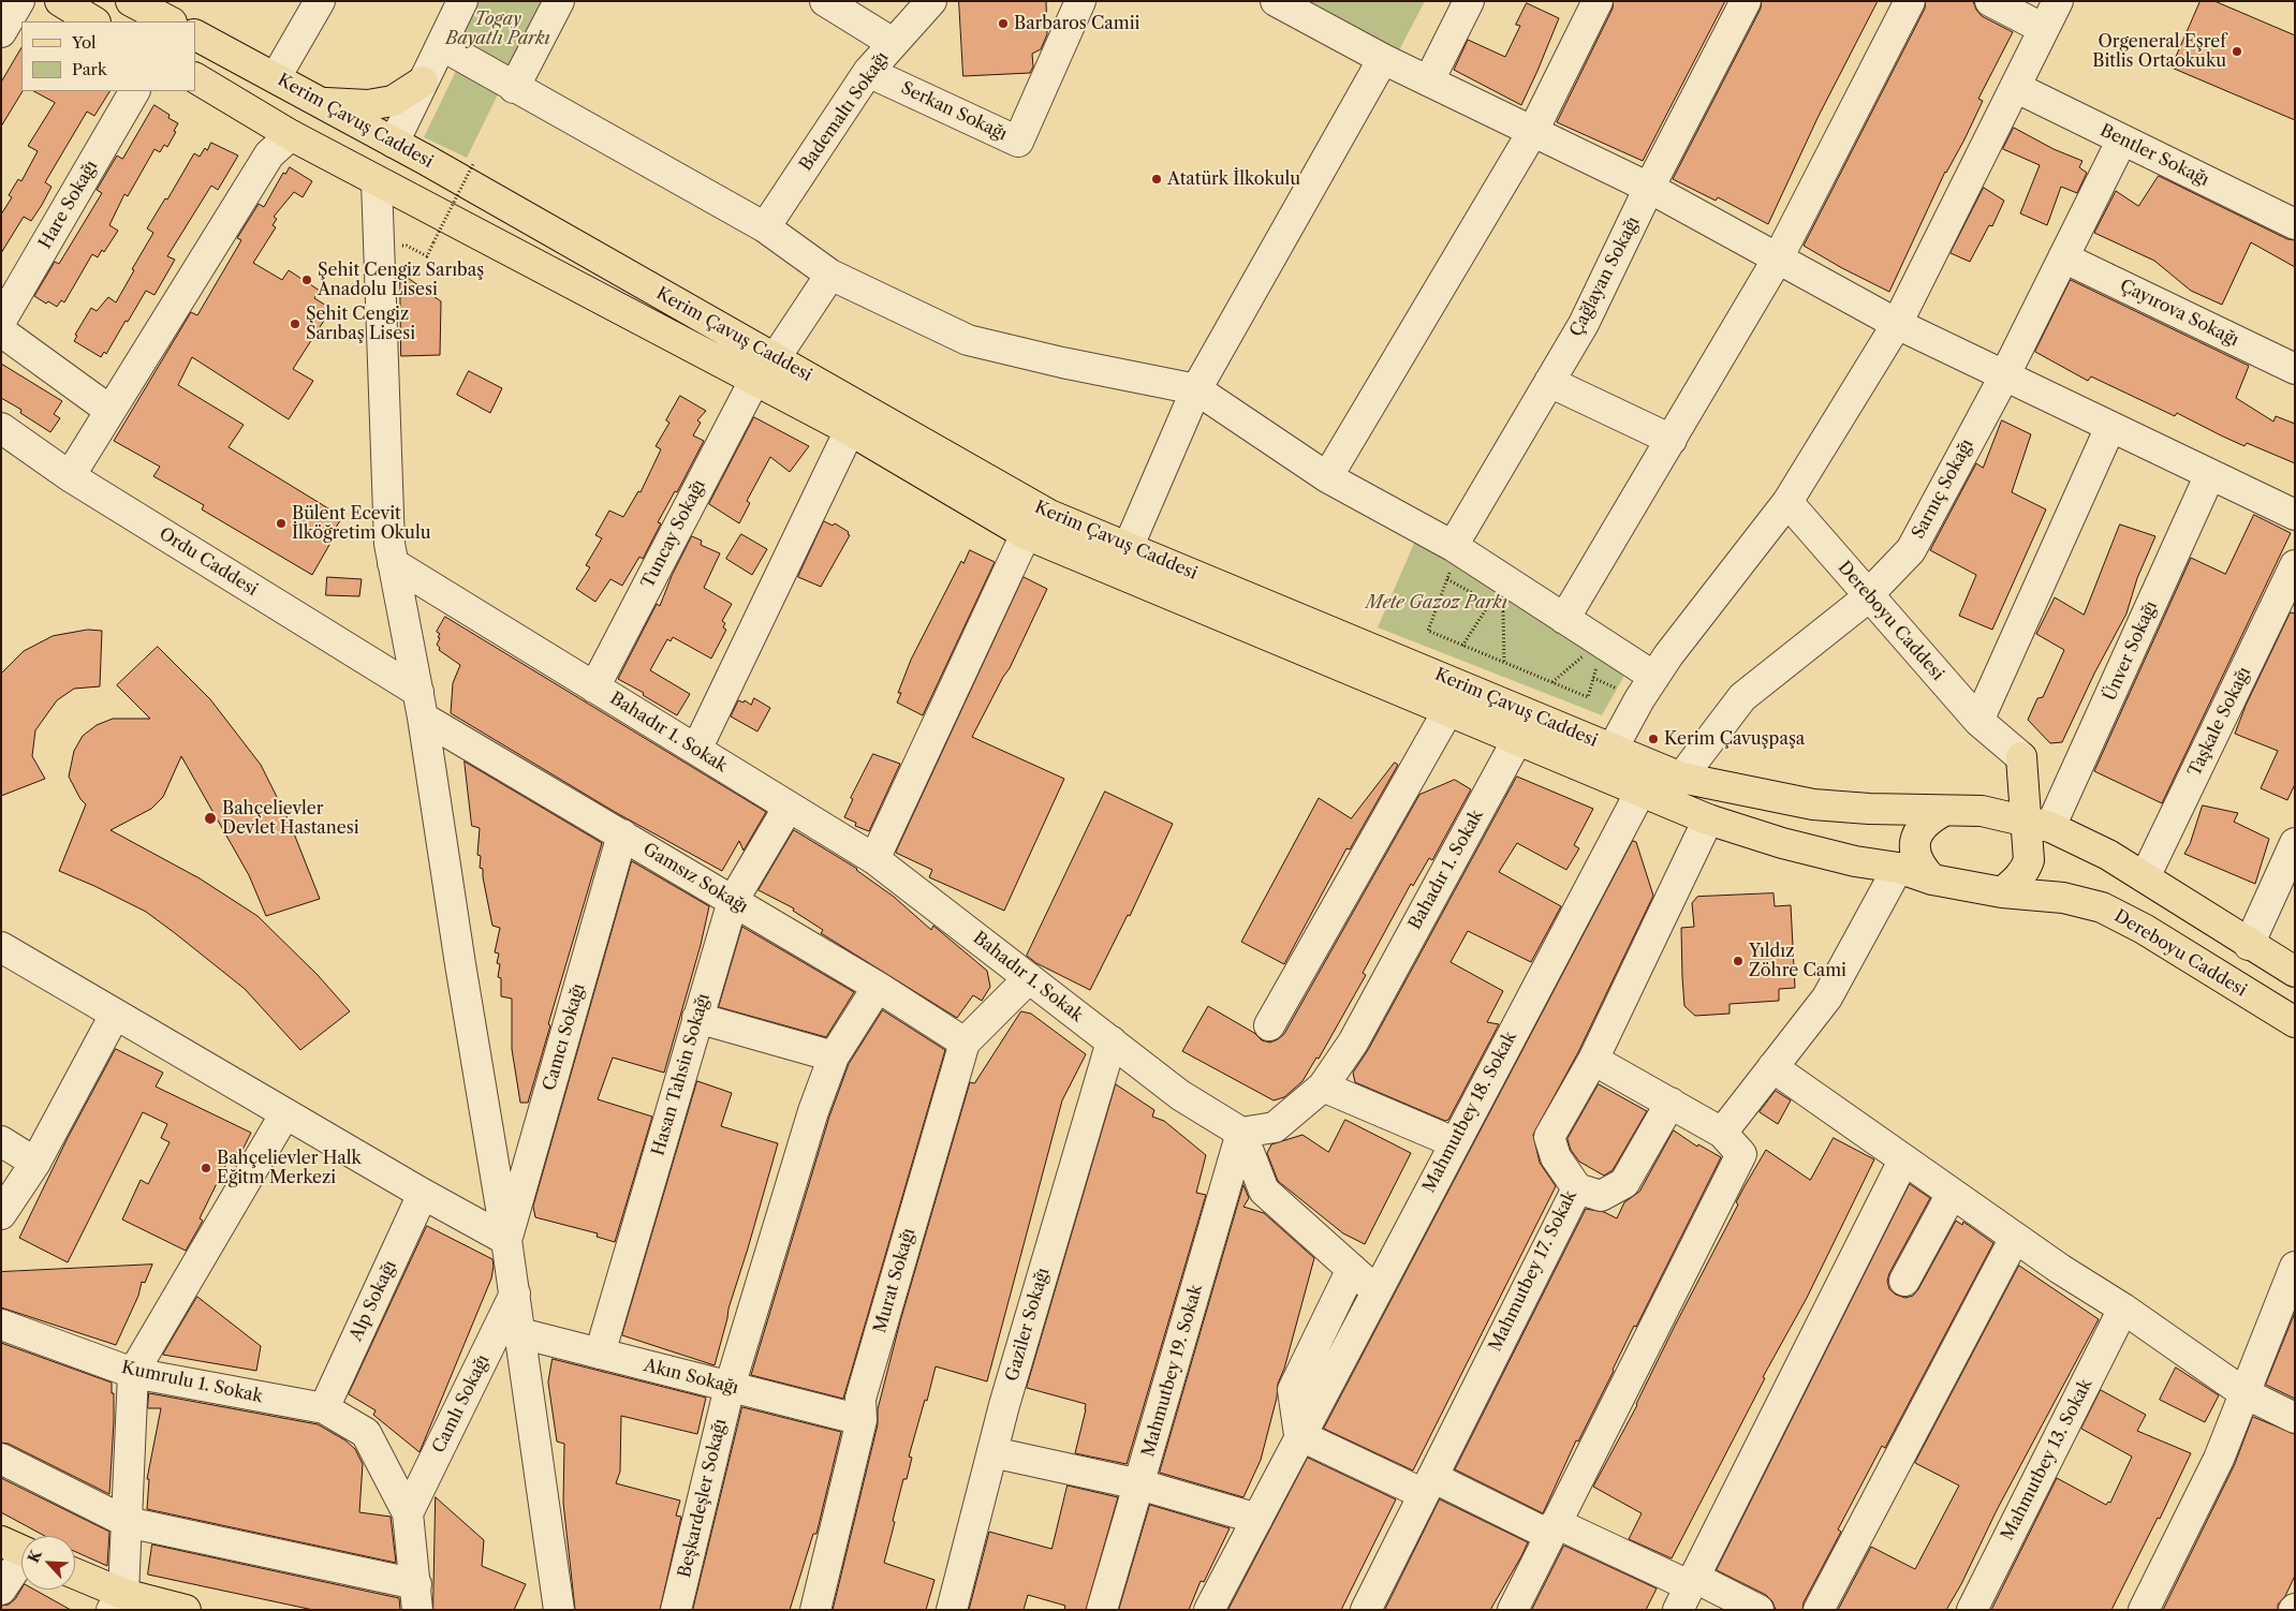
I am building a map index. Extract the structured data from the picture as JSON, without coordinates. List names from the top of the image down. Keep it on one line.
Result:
{"streets":{"main road":["Kerim Çavuş Caddesi","Dereboyu Caddesi"],"street":["Bademaltı Sokağı","Serkan Sokağı","Bentler Sokağı","Hare Sokağı","Çağlayan Sokağı","Çayırova Sokağı","Sarnıç Sokağı","Tuncay Sokağı","Ordu Caddesi","Ünver Sokağı","Taşkale Sokağı","Bahadır 1. Sokak","Gamsız Sokağı","Camcı Sokağı","Hasan Tahsin Sokağı","Mahmutbey 18. Sokak","Mahmutbey 17. Sokak","Murat Sokağı","Alp Sokağı","Gaziler Sokağı","Mahmutbey 19. Sokak","Akın Sokağı","Kumrulu 1. Sokak","Camlı Sokağı","Mahmutbey 13. Sokak","Beşkardeşler Sokağı"]},"crossings":[["Bademaltı Sokağı","Serkan Sokağı"],["Kerim Çavuş Caddesi","Sarnıç Sokağı"],["Kerim Çavuş Caddesi","Tuncay Sokağı"],["Kerim Çavuş Caddesi","Dereboyu Caddesi"],["Kerim Çavuş Caddesi","Ünver Sokağı"],["Kerim Çavuş Caddesi","Bahadır 1. Sokak"],["Kerim Çavuş Caddesi","Mahmutbey 18. Sokak"],["Kerim Çavuş Caddesi","Mahmutbey 17. Sokak"],["Bentler Sokağı","Sarnıç Sokağı"],["Çayırova Sokağı","Sarnıç Sokağı"],["Sarnıç Sokağı","Dereboyu Caddesi"],["Tuncay Sokağı","Bahadır 1. Sokak"],["Ordu Caddesi","Gamsız Sokağı"],["Bahadır 1. Sokak","Hasan Tahsin Sokağı"],["Bahadır 1. Sokak","Murat Sokağı"],["Bahadır 1. Sokak","Gaziler Sokağı"],["Bahadır 1. Sokak","Mahmutbey 19. Sokak"],["Gamsız Sokağı","Camcı Sokağı"],["Gamsız Sokağı","Hasan Tahsin Sokağı"],["Gamsız Sokağı","Murat Sokağı"],["Gamsız Sokağı","Beşkardeşler Sokağı"],["Hasan Tahsin Sokağı","Akın Sokağı"],["Murat Sokağı","Akın Sokağı"],["Alp Sokağı","Kumrulu 1. Sokak"],["Akın Sokağı","Beşkardeşler Sokağı"]],"parks":["Togay Bayatlı Parkı","Mete Gazoz Parkı"],"places":["Barbaros Camii","Orgeneral Eşref Bitlis Ortaokuku","Atatürk İlkokulu","Şehit Cengiz Sarıbaş Anadolu Lisesi","Şehit Cengiz Sarıbaş Lisesi","Bülent Ecevit İlköğretim Okulu","Kerim Çavuşpaşa","Bahçelievler Devlet Hastanesi","Yıldız Zöhre Cami","Bahçelievler Halk Eğitm Merkezi"],"legend":["Yol","Park"],"north":"top left"}
